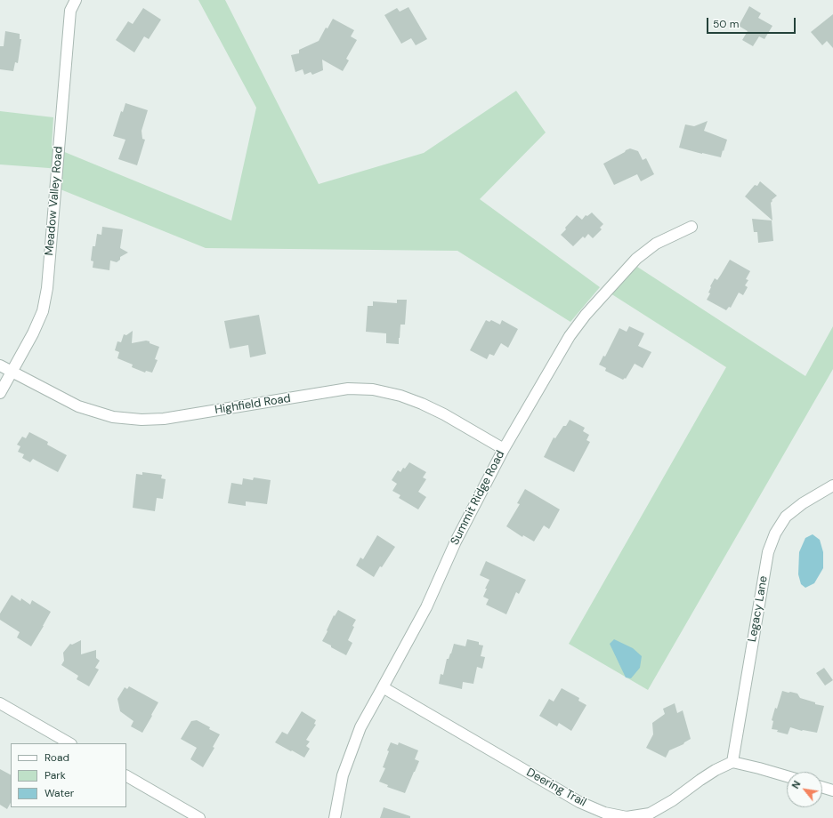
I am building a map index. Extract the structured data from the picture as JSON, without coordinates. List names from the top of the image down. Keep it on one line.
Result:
{"streets":{"street":["Meadow Valley Road","Highfield Road","Summit Ridge Road","Legacy Lane","Deering Trail"]},"crossings":[["Meadow Valley Road","Highfield Road"],["Highfield Road","Summit Ridge Road"],["Summit Ridge Road","Deering Trail"],["Legacy Lane","Deering Trail"]],"legend":["Road","Park","Water"],"scale_bar":"50 m","north":"top left"}
